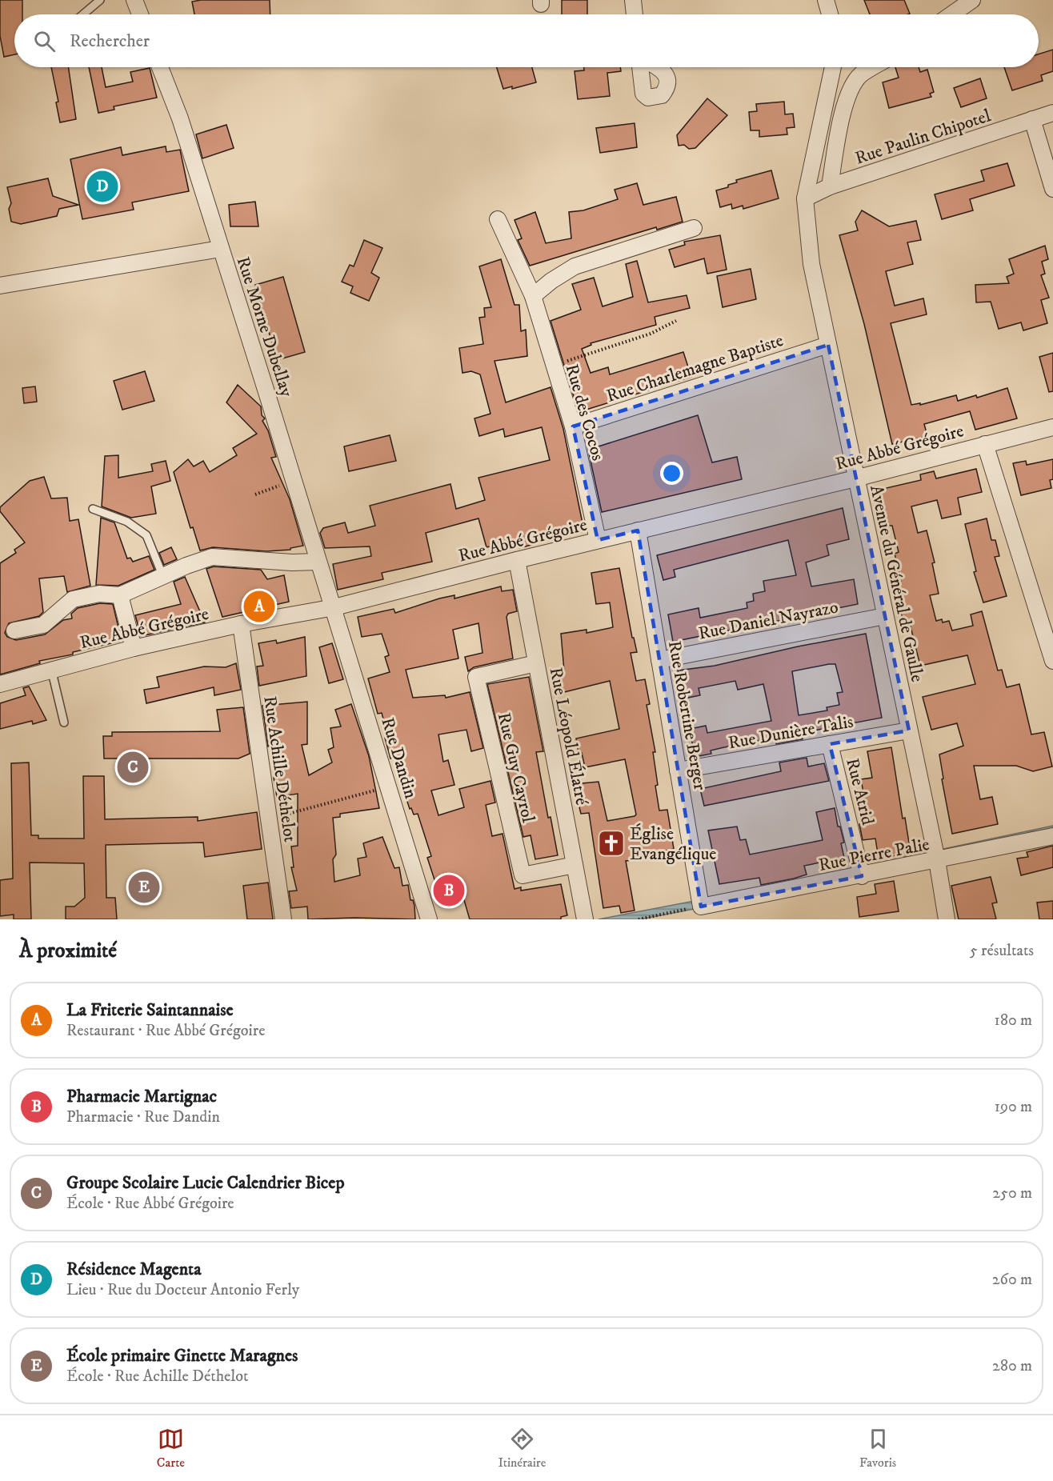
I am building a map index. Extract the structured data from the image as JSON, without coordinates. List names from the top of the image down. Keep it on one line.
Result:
{"streets":{"street":["Rue Paulin Chipotel","Rue Morne Dubellay","Rue Charlemagne Baptiste","Rue des Cocos","Rue Abbé Grégoire","Avenue du Général de Gaulle","Rue Daniel Nayrazo","Rue Robertine Berger","Rue Dunière Talis","Rue Léopold Élatré","Rue Dandin","Rue Guy Cayrol","Rue Achille Déthelot","Rue Atrid","Rue Pierre Palie"]},"crossings":[["Rue Paulin Chipotel","Avenue du Général de Gaulle"],["Rue Morne Dubellay","Rue Abbé Grégoire"],["Rue Morne Dubellay","Rue Dandin"],["Rue Charlemagne Baptiste","Rue des Cocos"],["Rue Charlemagne Baptiste","Avenue du Général de Gaulle"],["Rue des Cocos","Rue Abbé Grégoire"],["Rue Abbé Grégoire","Avenue du Général de Gaulle"],["Rue Abbé Grégoire","Rue Robertine Berger"],["Rue Abbé Grégoire","Rue Léopold Élatré"],["Rue Abbé Grégoire","Rue Dandin"],["Rue Abbé Grégoire","Rue Achille Déthelot"],["Avenue du Général de Gaulle","Rue Daniel Nayrazo"],["Avenue du Général de Gaulle","Rue Dunière Talis"],["Avenue du Général de Gaulle","Rue Pierre Palie"],["Rue Daniel Nayrazo","Rue Robertine Berger"],["Rue Robertine Berger","Rue Dunière Talis"],["Rue Robertine Berger","Rue Pierre Palie"],["Rue Dunière Talis","Rue Atrid"],["Rue Léopold Élatré","Rue Guy Cayrol"],["Rue Atrid","Rue Pierre Palie"]],"places":{"church":["Église Evangélique"]},"page":{"search":"Rechercher","pins":["D","A","C","E","B"],"heading":["À proximité","5 résultats"],"list":[{"mark":"A","name":"La Friterie Saintannaise","note":"Restaurant · Rue Abbé Grégoire","value":"180 m"},{"mark":"B","name":"Pharmacie Martignac","note":"Pharmacie · Rue Dandin","value":"190 m"},{"mark":"C","name":"Groupe Scolaire Lucie Calendrier Bicep","note":"École · Rue Abbé Grégoire","value":"250 m"},{"mark":"D","name":"Résidence Magenta","note":"Lieu · Rue du Docteur Antonio Ferly","value":"260 m"},{"mark":"E","name":"École primaire Ginette Maragnes","note":"École · Rue Achille Déthelot","value":"280 m"}],"nav":["Carte","Itinéraire","Favoris"]}}
